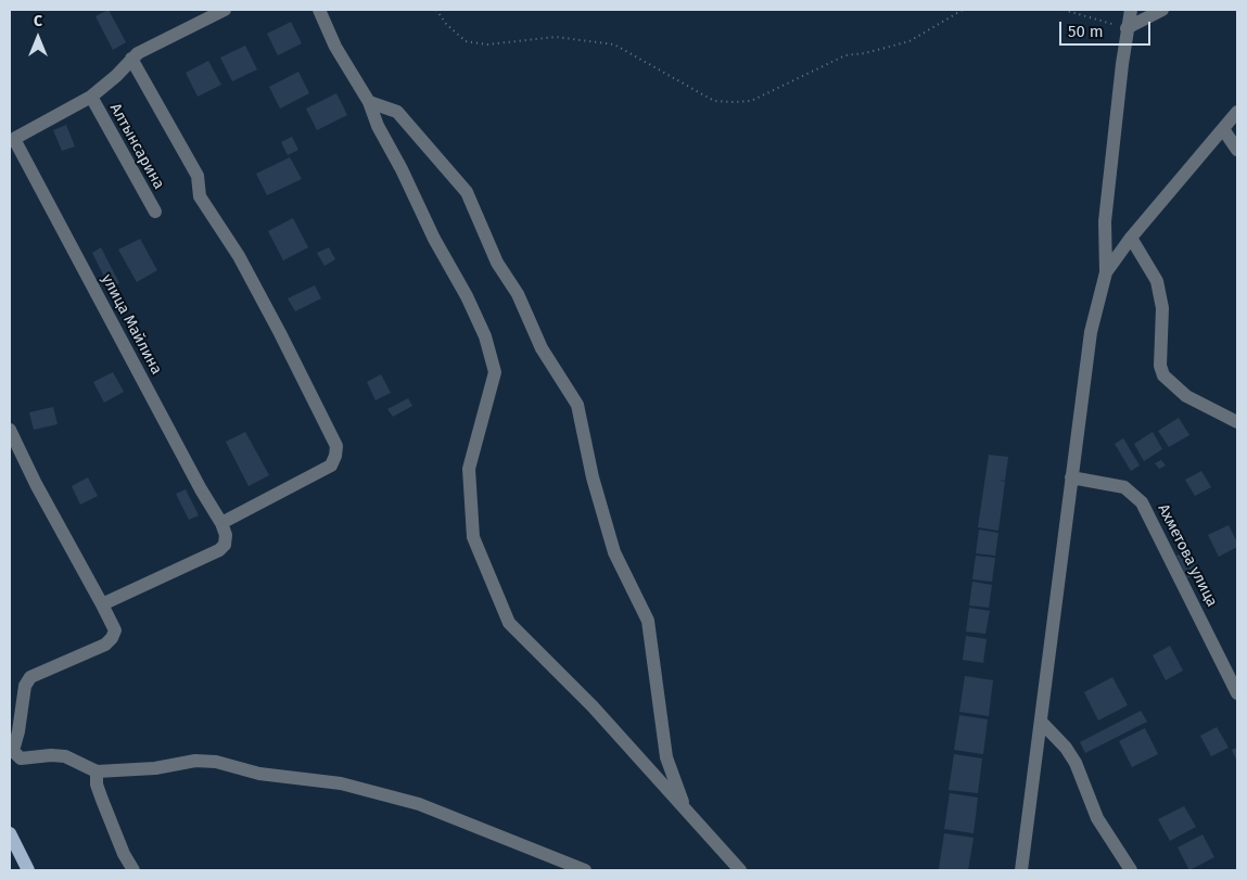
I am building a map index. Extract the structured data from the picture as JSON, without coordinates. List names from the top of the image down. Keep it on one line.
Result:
{"streets":{"street":["Алтынсарина","улица Майлина","Ахметова улица"]},"scale_bar":"50 m","north":"top"}
